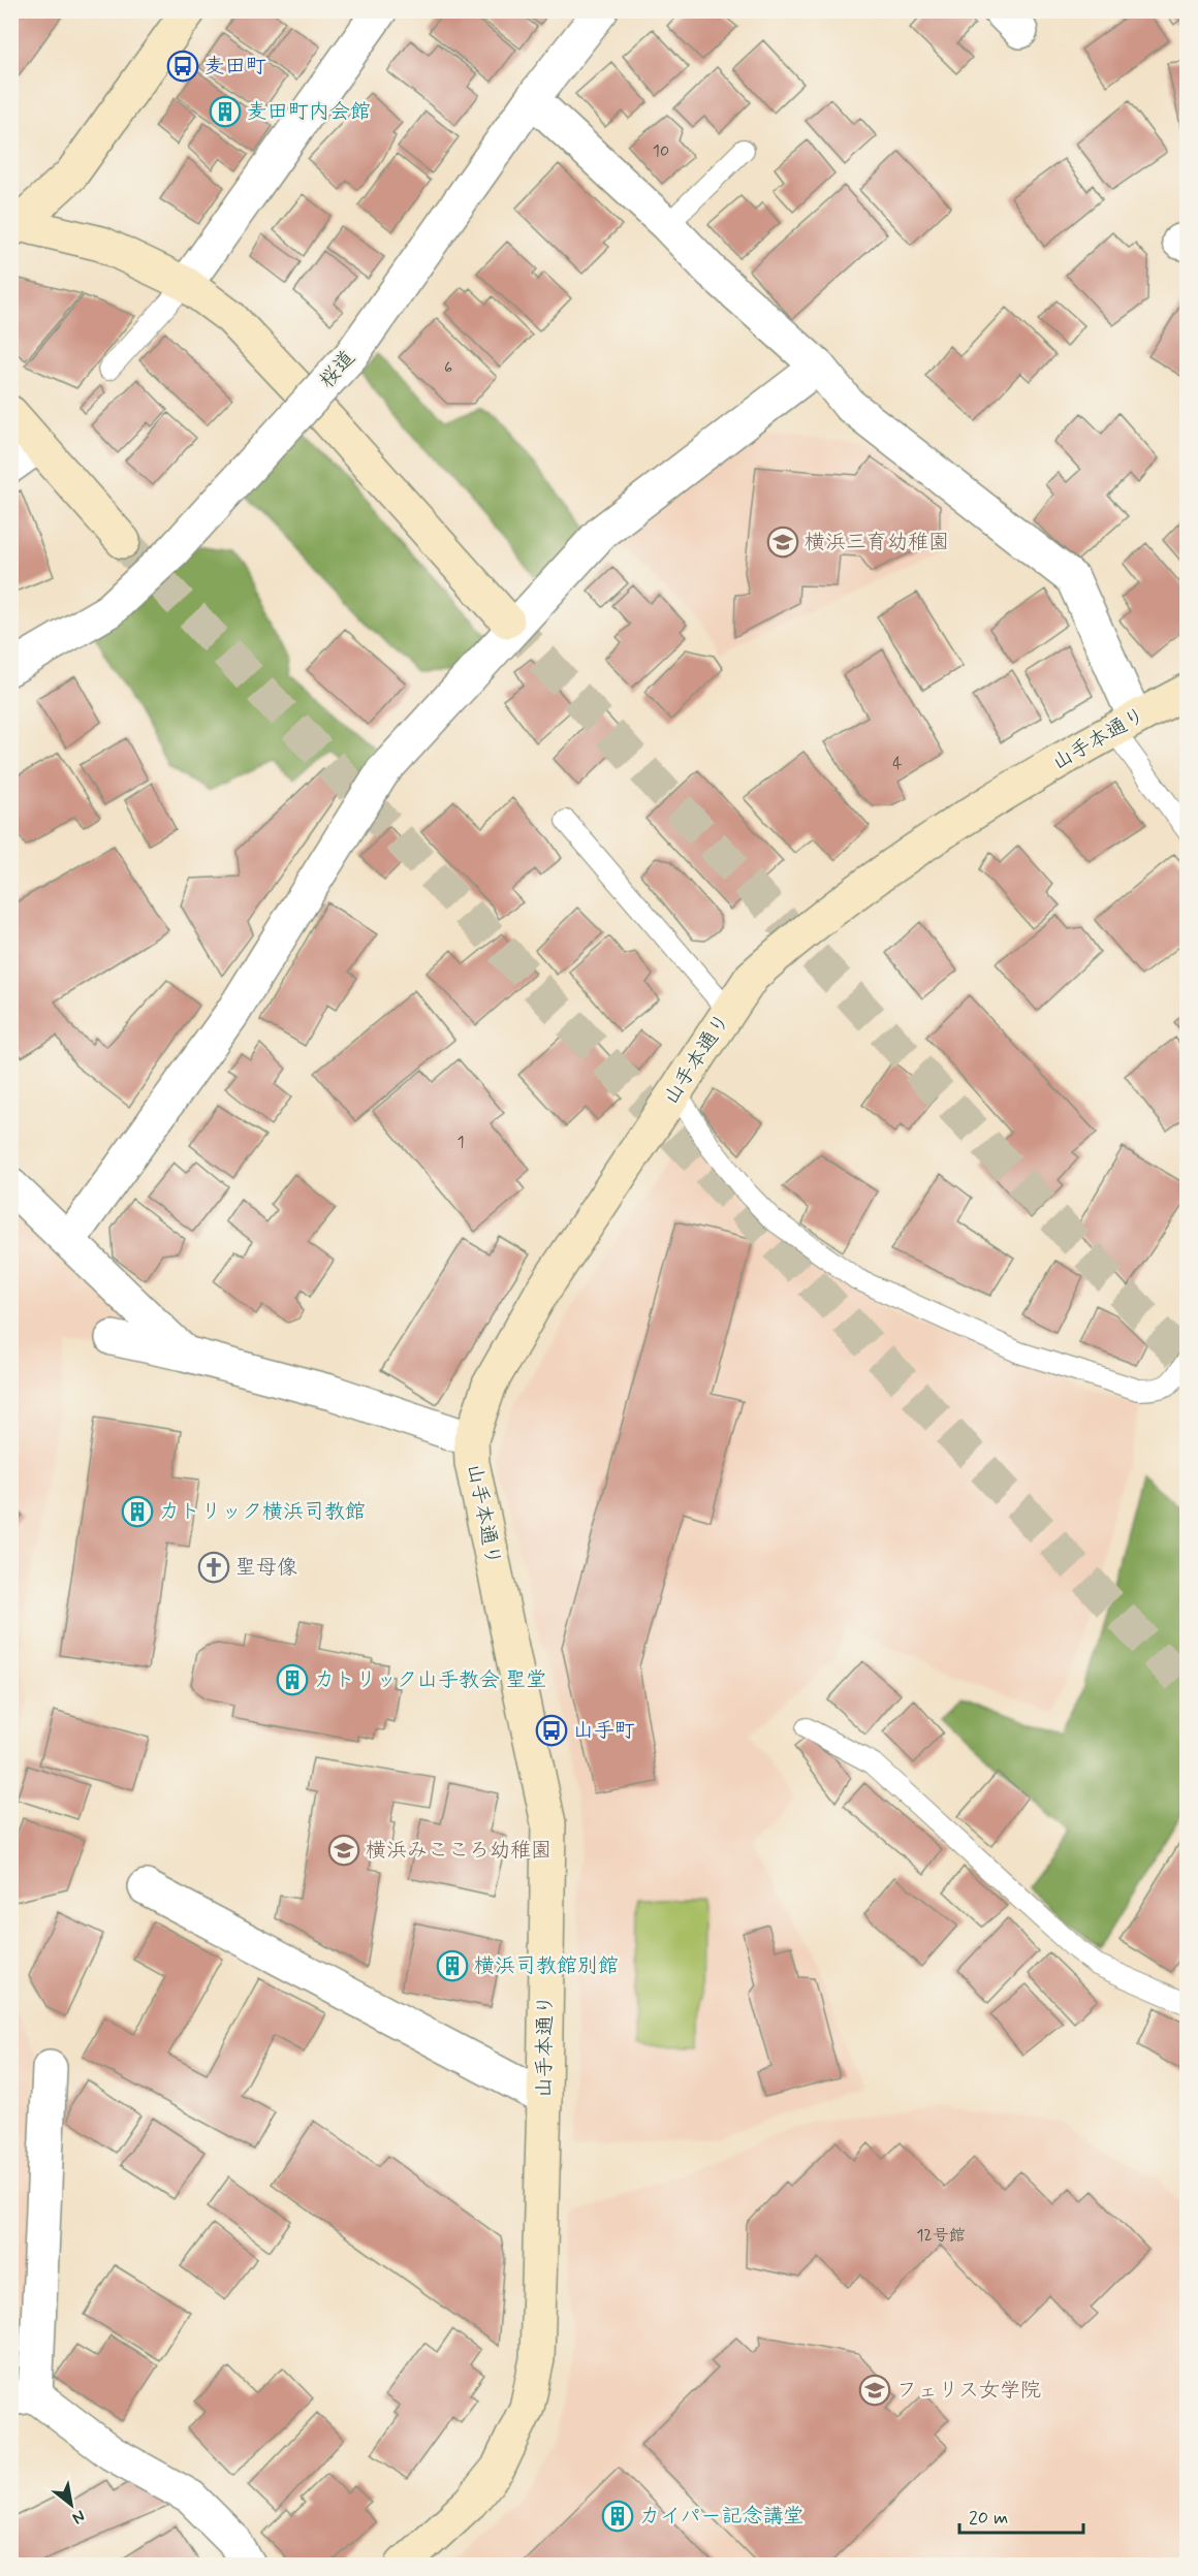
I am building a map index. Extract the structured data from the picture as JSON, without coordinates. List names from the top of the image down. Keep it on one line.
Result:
{"streets":{"street":["桜道","山手本通り"]},"places":{"bus stop":["麦田町","山手町"],"building":["麦田町内会館","カトリック横浜司教館","カトリック山手教会 聖堂","横浜司教館別館","カイパー記念講堂"],"school or university":["横浜三育幼稚園","横浜みこころ幼稚園","フェリス女学院"],"church":["聖母像"]},"house_numbers":["10","6","4","1","12号館"],"scale_bar":"20 m","north":"bottom right"}
